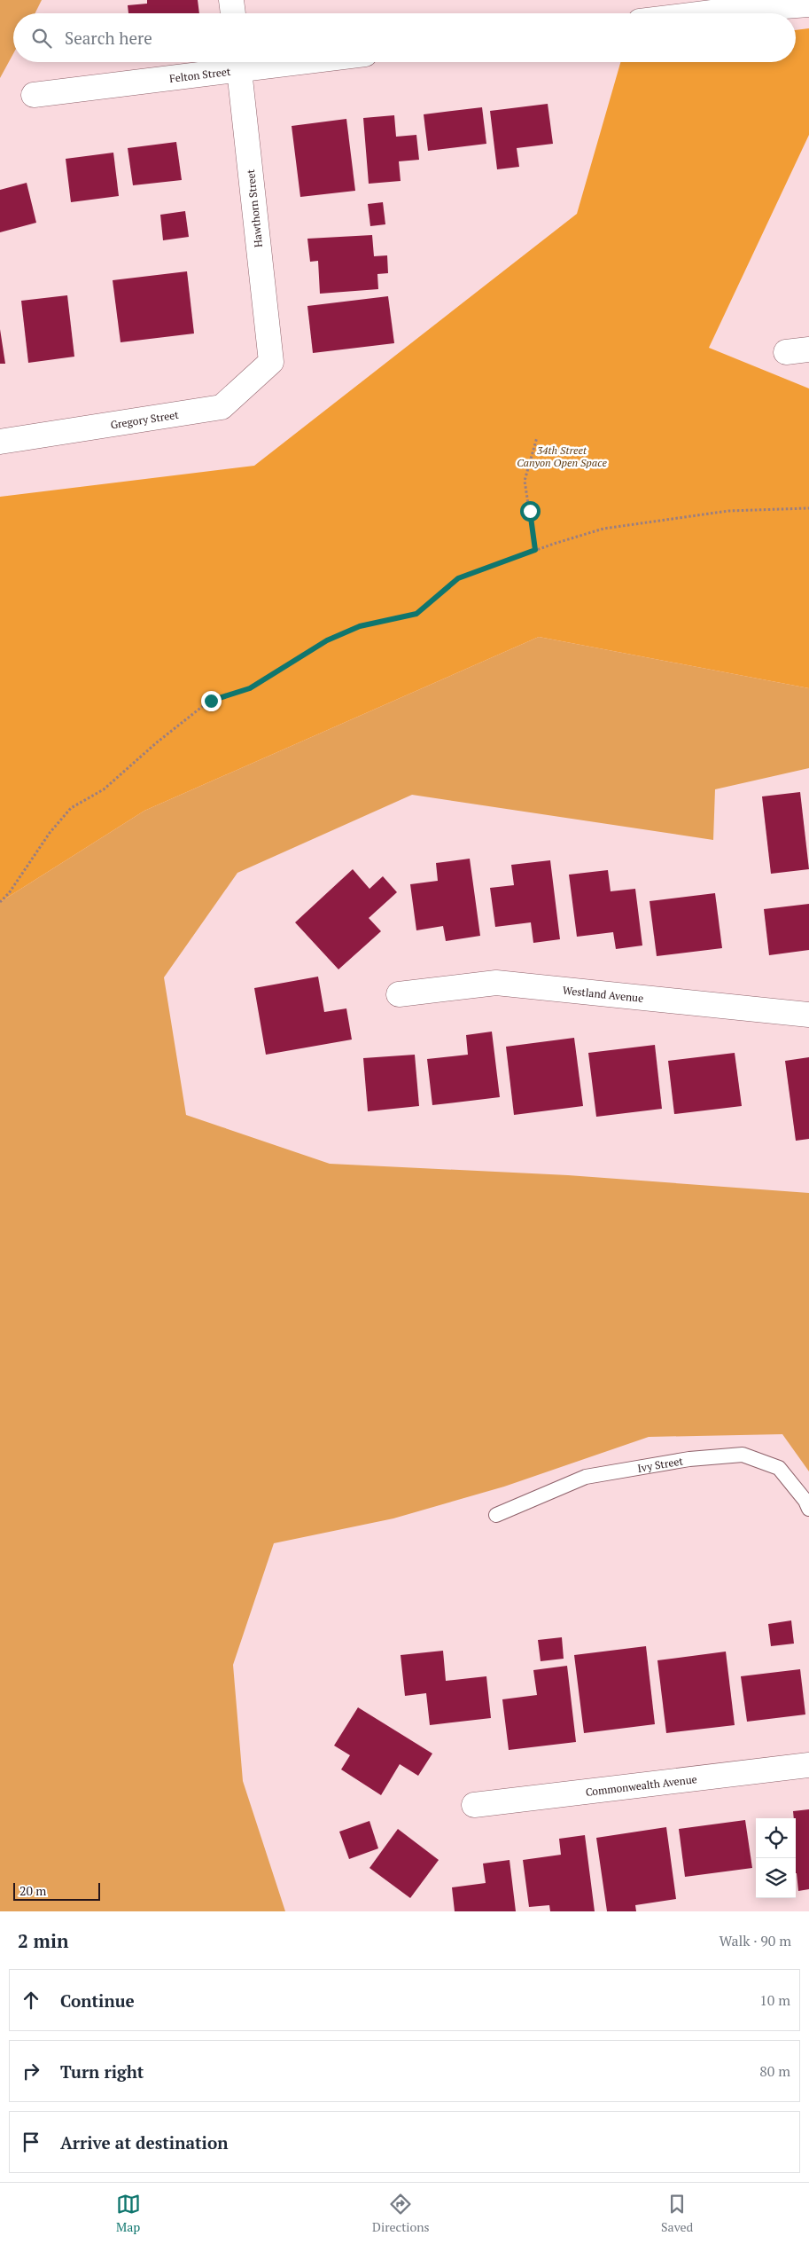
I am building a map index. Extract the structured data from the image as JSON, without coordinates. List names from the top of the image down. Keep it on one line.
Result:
{"streets":{"street":["Felton Street","Hawthorn Street","Gregory Street","Westland Avenue","Commonwealth Avenue"],"lane":["Ivy Street"]},"crossings":[["Felton Street","Hawthorn Street"],["Hawthorn Street","Gregory Street"]],"parks":["34th Street Canyon Open Space"],"scale_bar":"20 m","page":{"search":"Search here","scale":"20 m","heading":["2 min","Walk · 90 m"],"list":[["Continue","10 m"],["Turn right","80 m"],"Arrive at destination"],"nav":["Map","Directions","Saved"]}}
